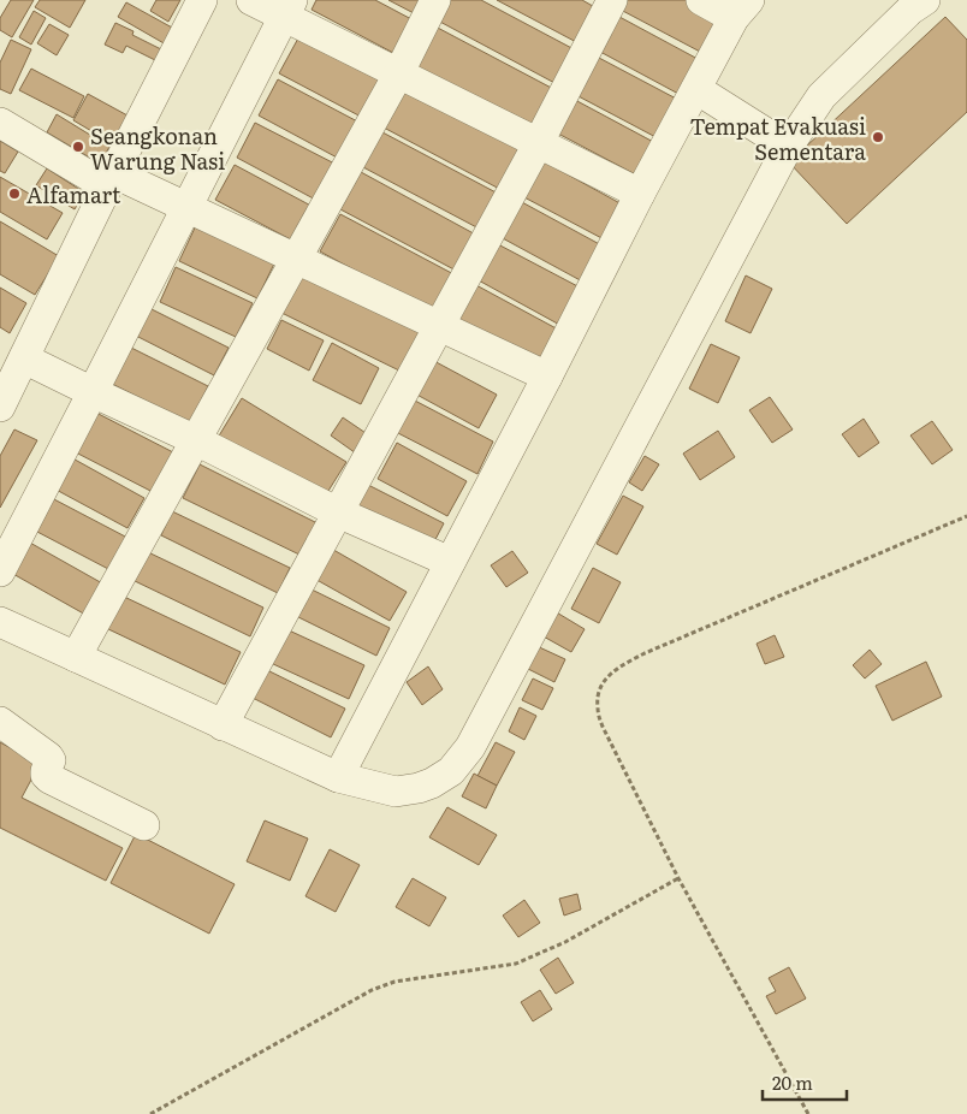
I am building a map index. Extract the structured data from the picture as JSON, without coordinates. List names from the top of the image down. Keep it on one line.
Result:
{"places":["Tempat Evakuasi Sementara","Seangkonan Warung Nasi","Alfamart"],"scale_bar":"20 m"}
